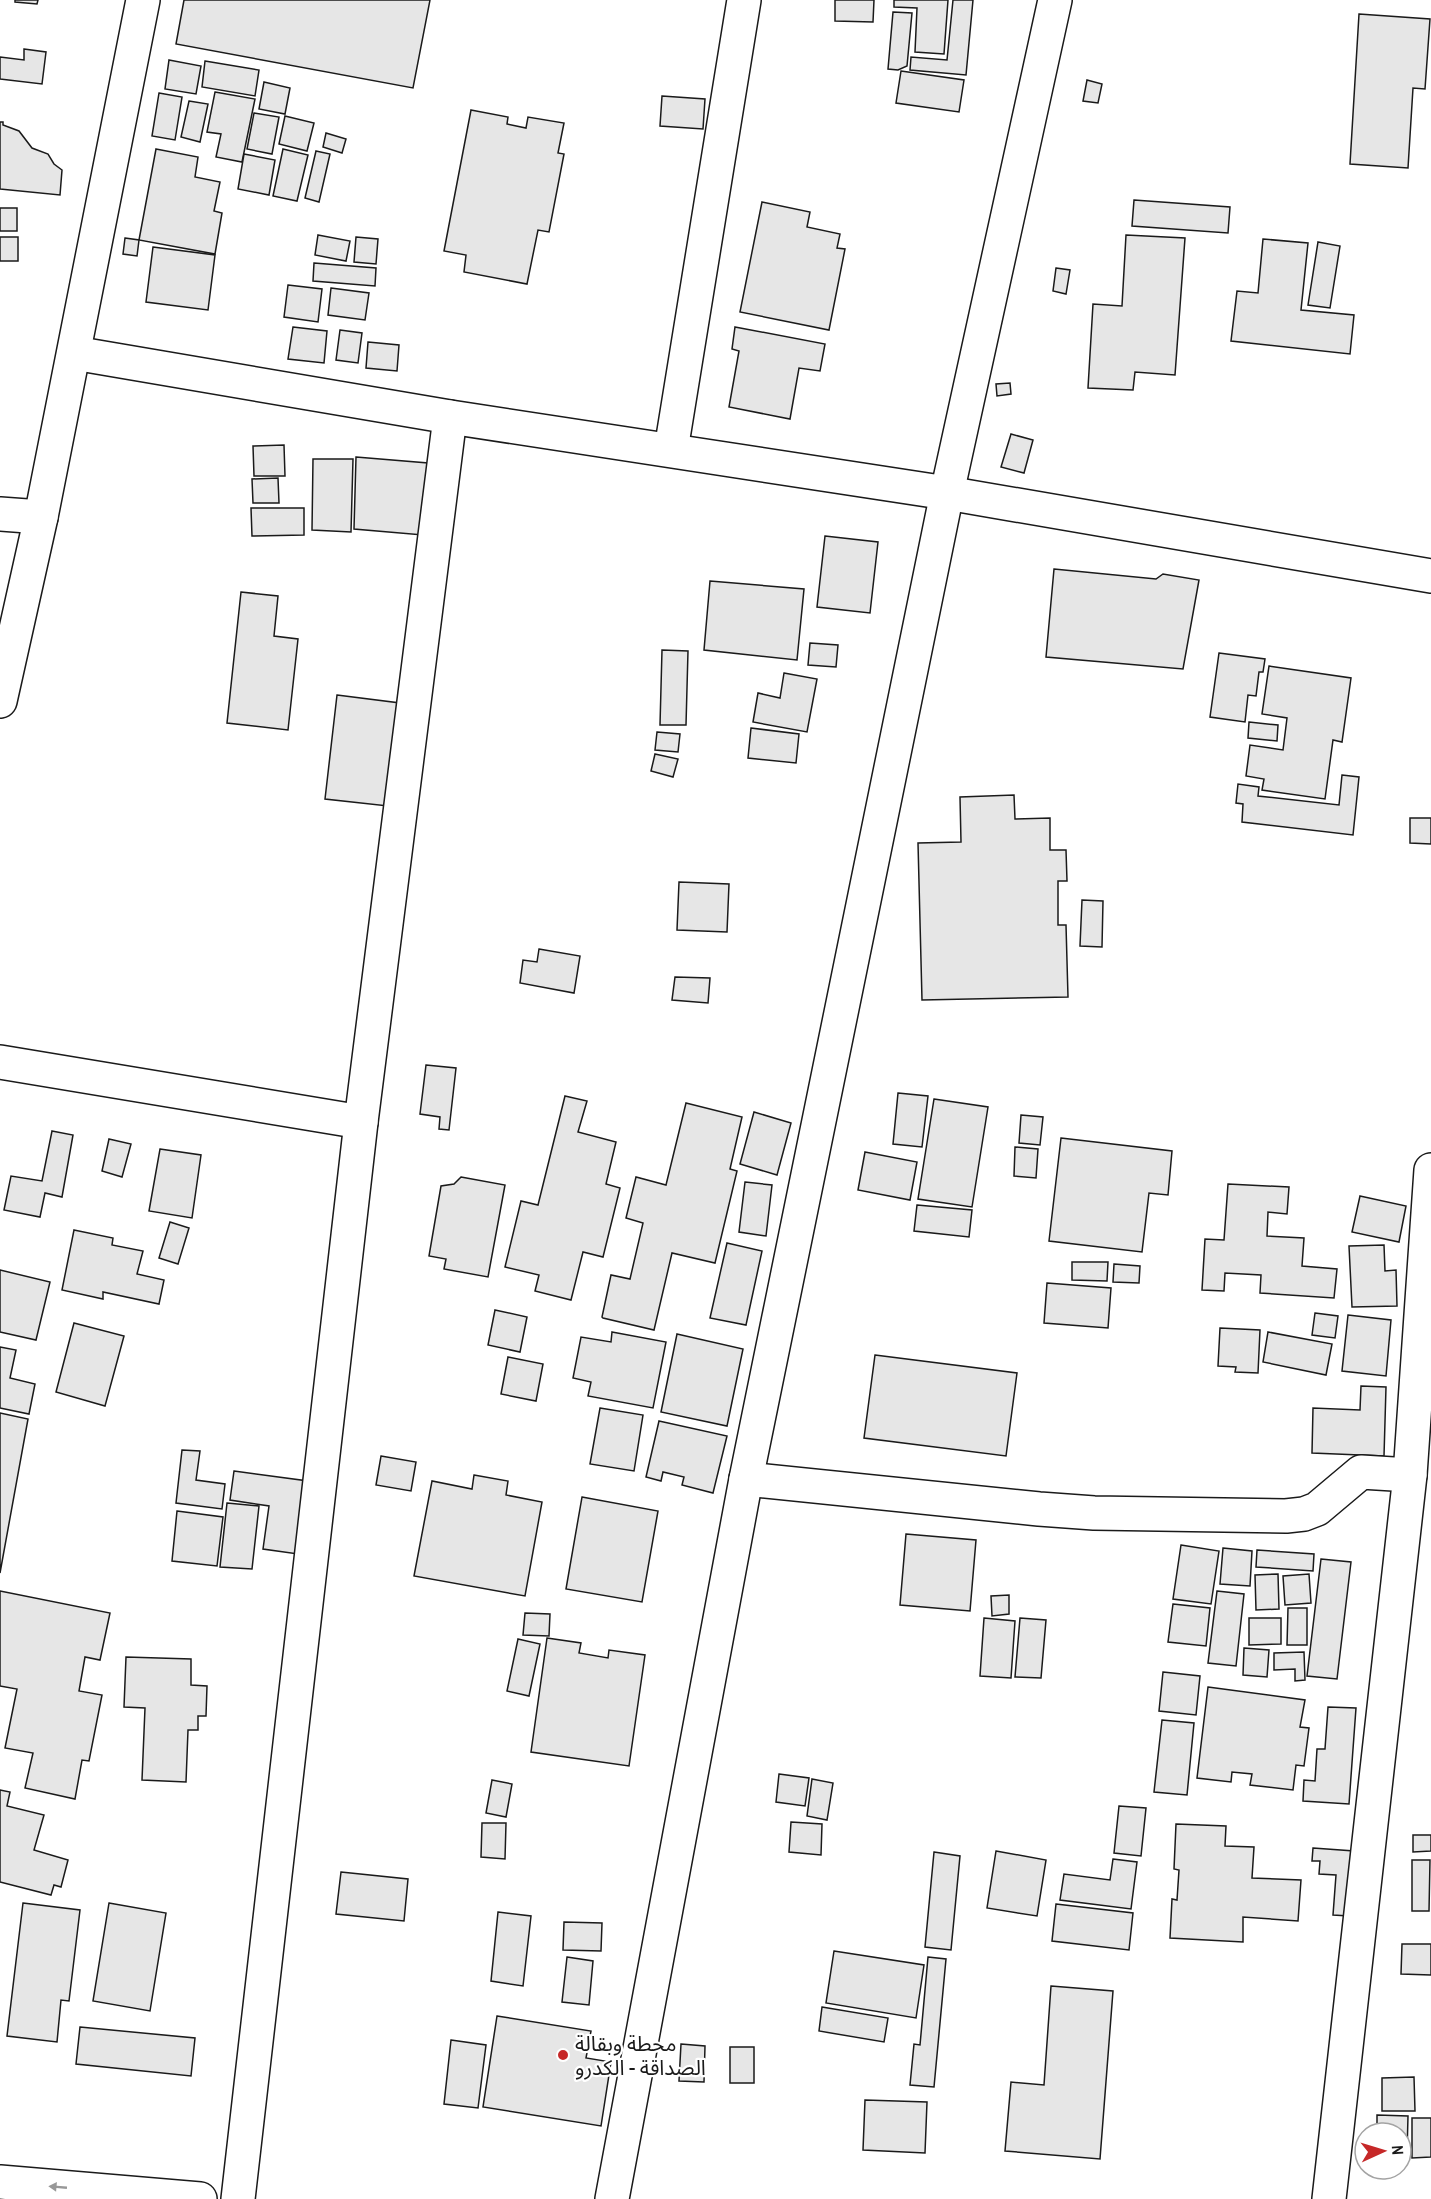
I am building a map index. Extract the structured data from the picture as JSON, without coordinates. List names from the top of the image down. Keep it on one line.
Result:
{"places":["محطة وبقالة الصداقة - الكدرو"],"north":"right"}
